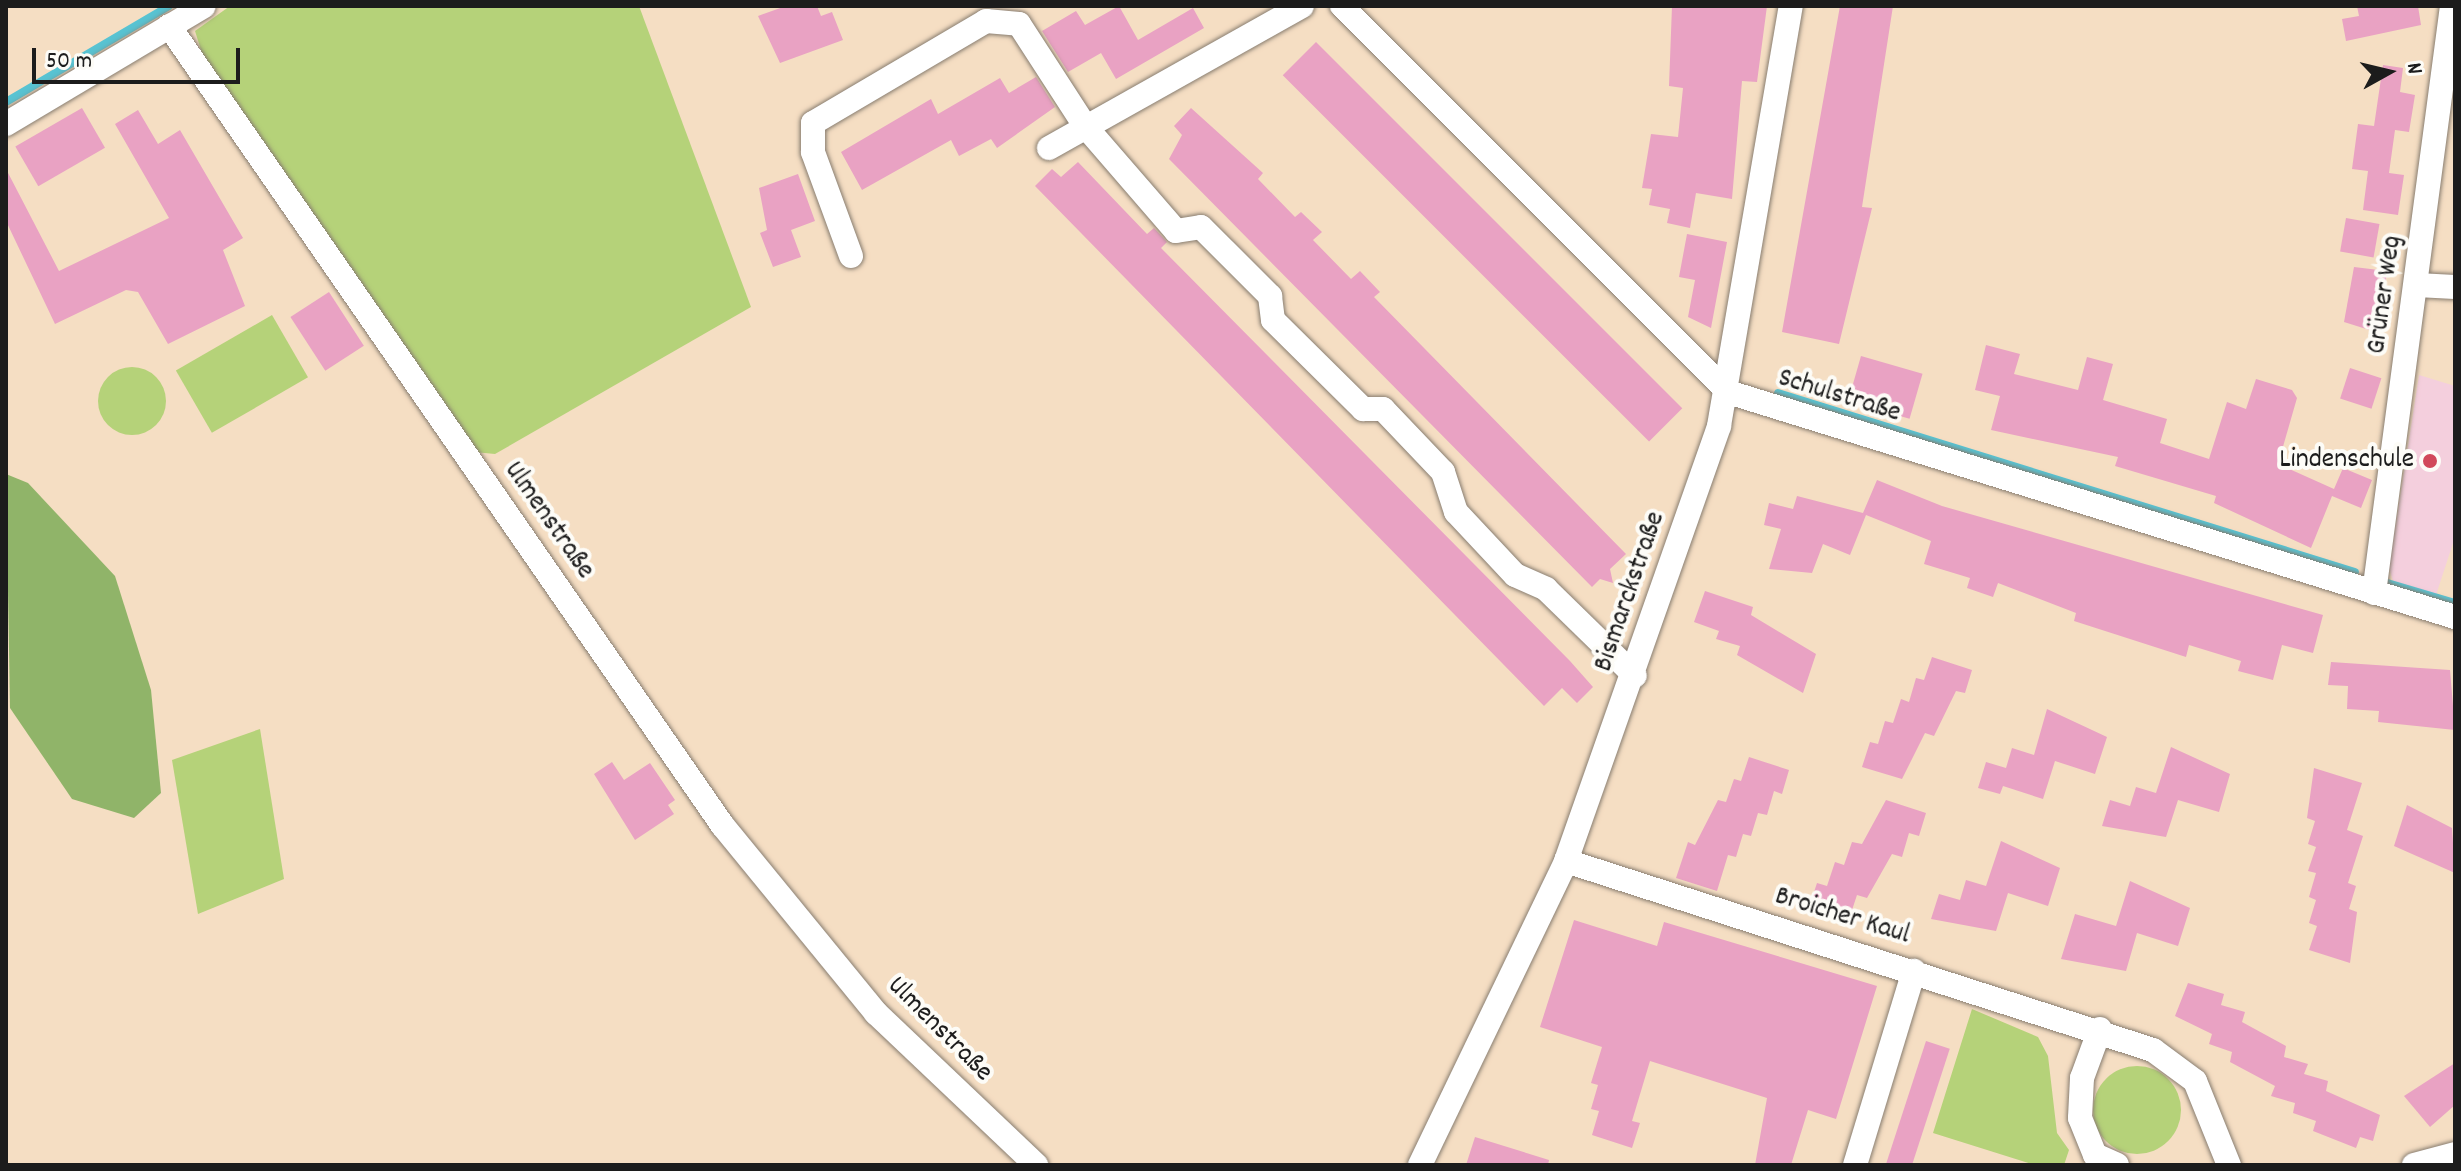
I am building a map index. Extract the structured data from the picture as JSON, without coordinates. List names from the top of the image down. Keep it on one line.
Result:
{"streets":{"street":["Grüner Weg","Schulstraße","Ulmenstraße","Bismarckstraße","Broicher Kaul"]},"crossings":[["Grüner Weg","Schulstraße"],["Schulstraße","Bismarckstraße"],["Bismarckstraße","Broicher Kaul"]],"places":["Lindenschule"],"scale_bar":"50 m","north":"right"}
